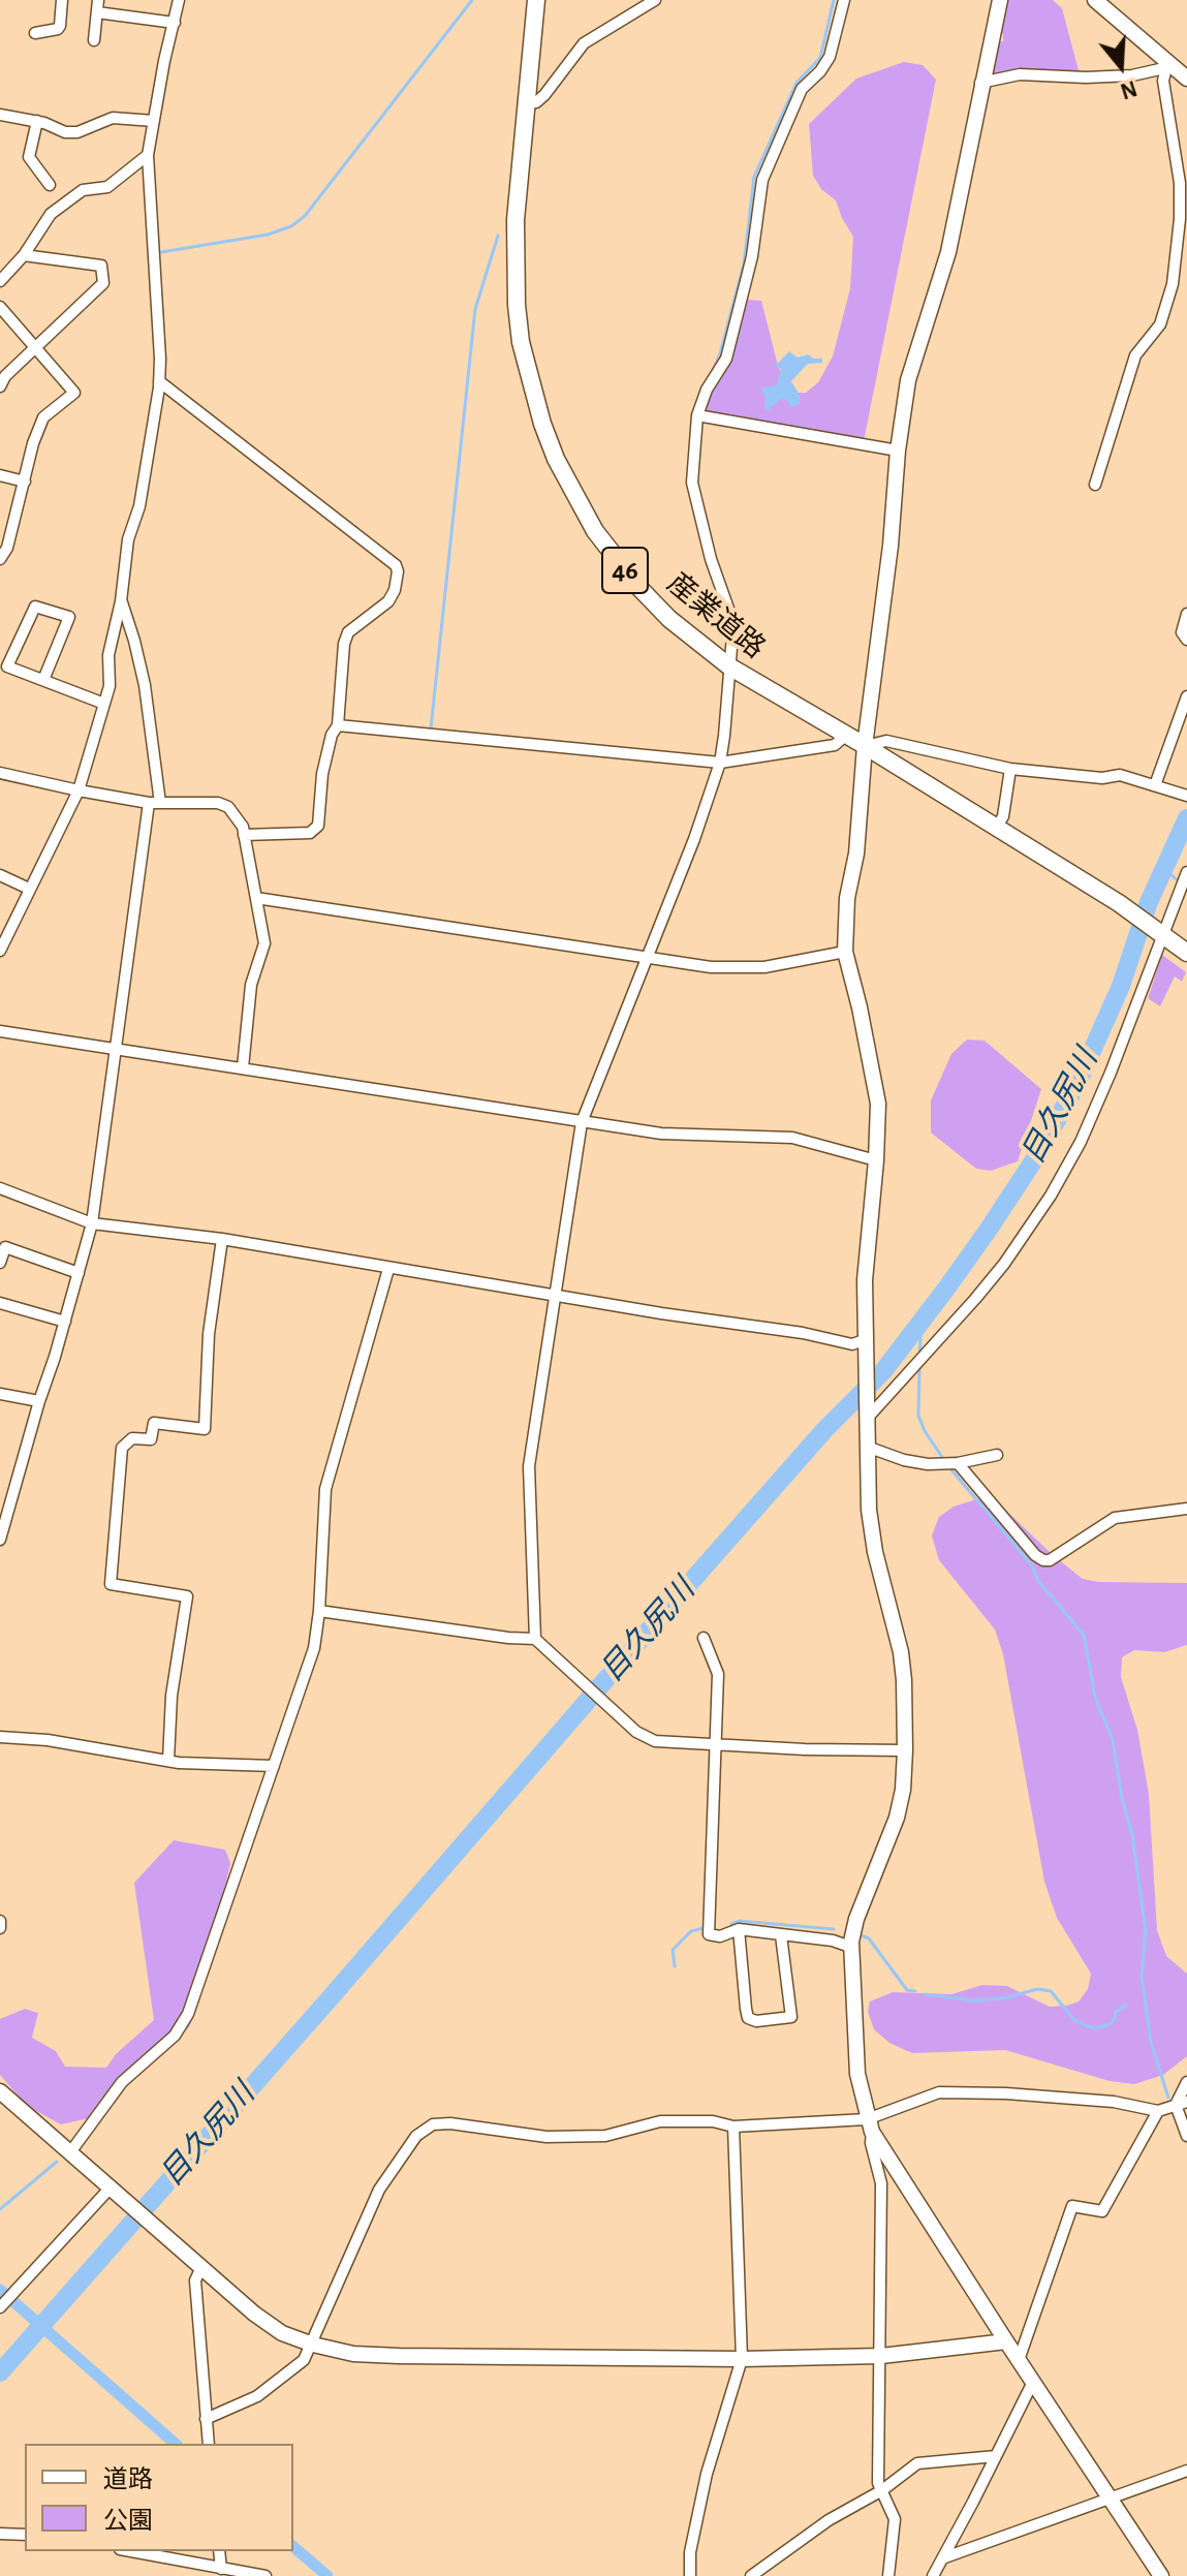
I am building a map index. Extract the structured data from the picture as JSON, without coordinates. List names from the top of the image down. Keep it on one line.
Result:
{"streets":{"main road":["46","産業道路"]},"crossings":[["46","産業道路"]],"water":["目久尻川"],"legend":["道路","公園"],"north":"bottom"}
